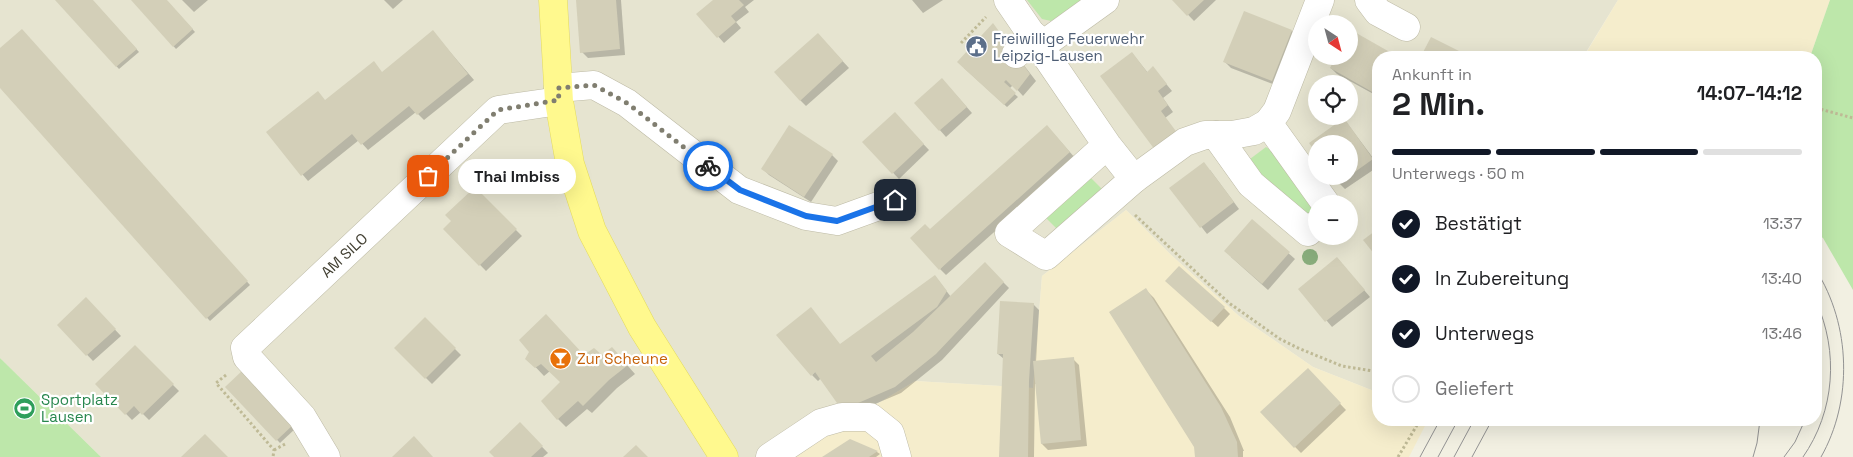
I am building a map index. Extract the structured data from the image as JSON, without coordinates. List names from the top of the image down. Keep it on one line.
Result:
{"streets":{"street":["AM SILO"]},"places":{"public building":["Freiwillige Feuerwehr Leipzig-Lausen"],"other":["Thai Imbiss"],"bar":["Zur Scheune"],"sports":["Sportplatz Lausen"]},"north":"bottom right","page":{"map_buttons":["+","−"],"heading":["2 Min.","Ankunft in","14:07–14:12"],"bar":"Unterwegs · 50 m","bubble":"Thai Imbiss","list":[["Bestätigt","13:37"],["In Zubereitung","13:40"],["Unterwegs","13:46"],"Geliefert"]}}
